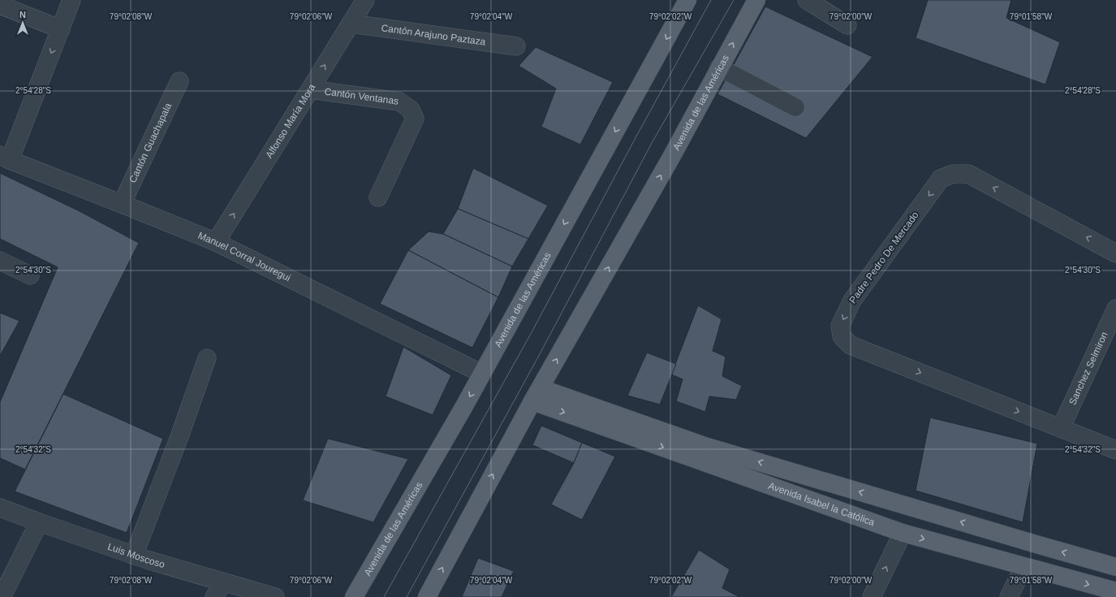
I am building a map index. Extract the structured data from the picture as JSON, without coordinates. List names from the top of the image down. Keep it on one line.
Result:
{"streets":{"main road":["Avenida de las Américas","Avenida Isabel la Católica"],"street":["Cantón Arajuno Paztaza","Cantón Ventanas","Alfonso María Mora","Cantón Guachapala","Manuel Corral Jouregui","Padre Pedro De Mercado","Sanchez Selmiron","Luis Moscoso"]},"crossings":[["Cantón Arajuno Paztaza","Alfonso María Mora"],["Cantón Ventanas","Alfonso María Mora"],["Avenida de las Américas","Manuel Corral Jouregui"],["Avenida de las Américas","Avenida Isabel la Católica"],["Alfonso María Mora","Manuel Corral Jouregui"],["Cantón Guachapala","Manuel Corral Jouregui"],["Padre Pedro De Mercado","Sanchez Selmiron"]],"one_way":["Alfonso María Mora"],"north":"top","coordinates":["79°02'08\"W","79°02'06\"W","79°02'04\"W","79°02'02\"W","79°02'00\"W","79°01'58\"W","2°54'28\"S","2°54'30\"S","2°54'32\"S"]}
